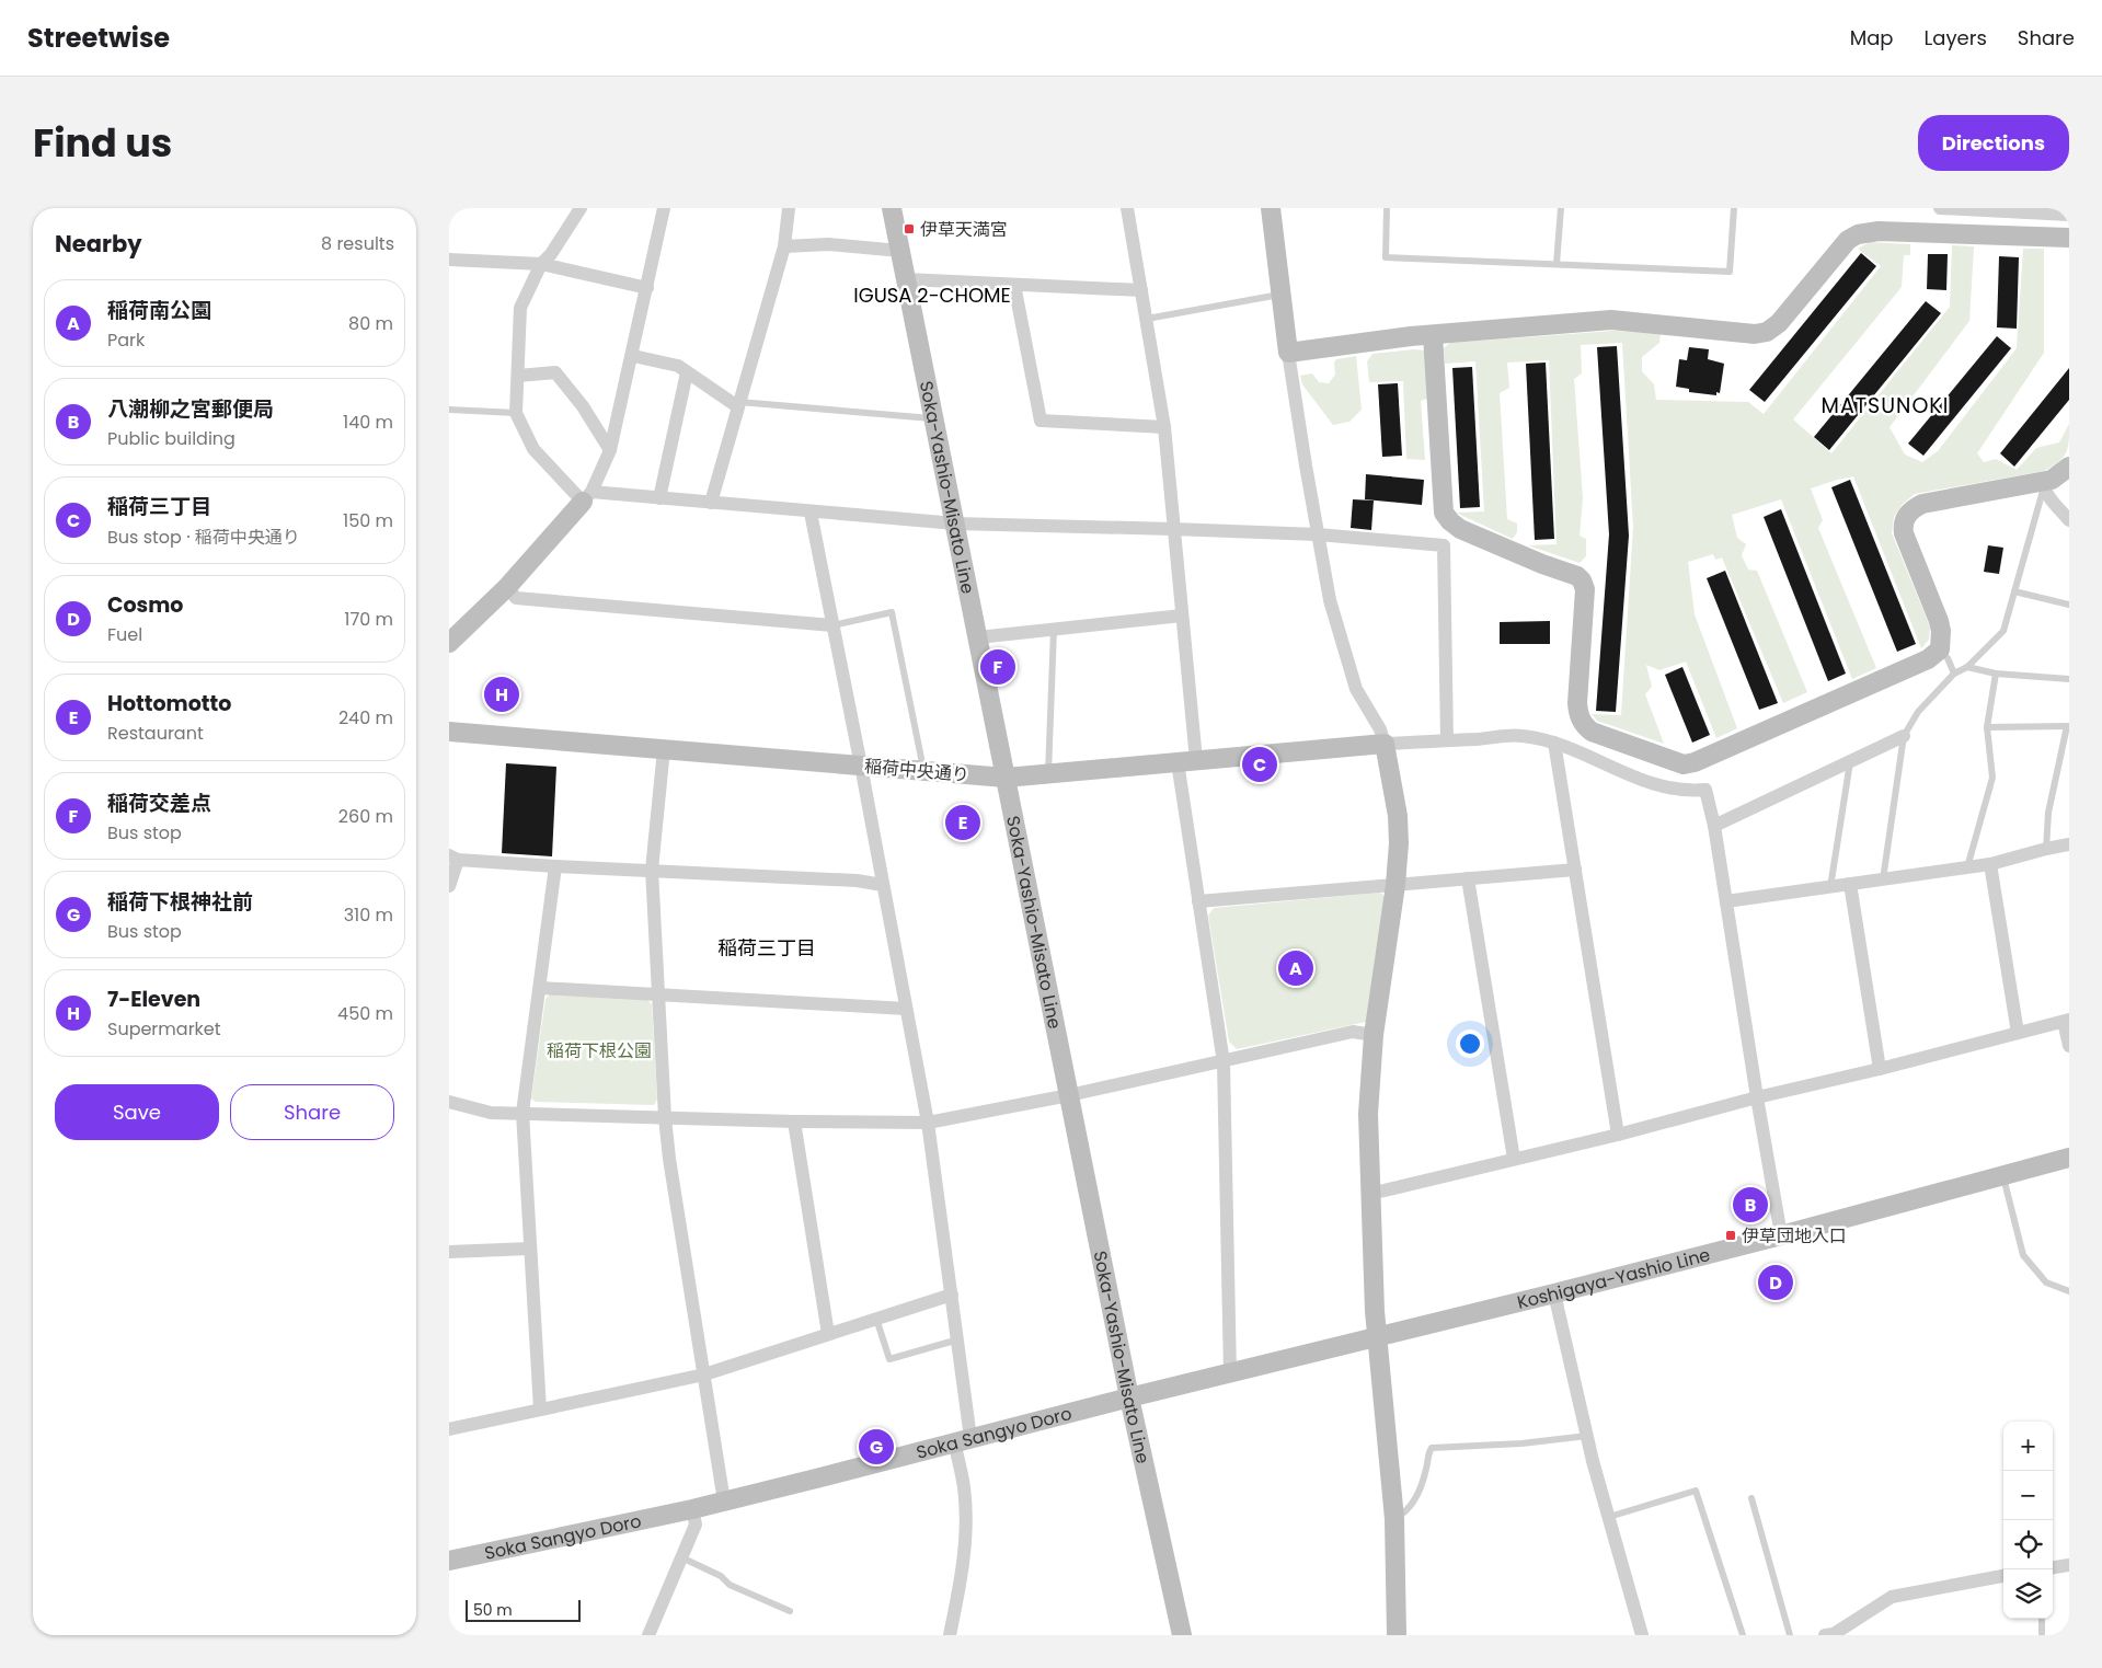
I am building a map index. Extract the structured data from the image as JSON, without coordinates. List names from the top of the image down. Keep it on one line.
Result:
{"streets":{"street":["Soka-Yashio-Misato Line","稲荷中央通り","Koshigaya-Yashio Line","Soka Sangyo Doro"]},"crossings":[["Soka-Yashio-Misato Line","稲荷中央通り"],["Soka-Yashio-Misato Line","Soka Sangyo Doro"],["Koshigaya-Yashio Line","Soka Sangyo Doro"]],"districts":["IGUSA 2-CHOME","MATSUNOKI","稲荷三丁目"],"parks":["稲荷下根公園"],"places":{"transit":["伊草天満宮","伊草団地入口"]},"scale_bar":"50 m","page":{"header":"Streetwise","nav":["Map","Layers","Share"],"title":"Find us","buttons":["Directions",["Save","Share"]],"heading":["Nearby","8 results"],"list":[{"mark":"A","name":"稲荷南公園","note":"Park","value":"80 m"},{"mark":"B","name":"八潮柳之宮郵便局","note":"Public building","value":"140 m"},{"mark":"C","name":"稲荷三丁目","note":"Bus stop · 稲荷中央通り","value":"150 m"},{"mark":"D","name":"Cosmo","note":"Fuel","value":"170 m"},{"mark":"E","name":"Hottomotto","note":"Restaurant","value":"240 m"},{"mark":"F","name":"稲荷交差点","note":"Bus stop","value":"260 m"},{"mark":"G","name":"稲荷下根神社前","note":"Bus stop","value":"310 m"},{"mark":"H","name":"7-Eleven","note":"Supermarket","value":"450 m"}],"pins":["F","H","C","E","A","B","D","G"],"map_buttons":["+","−"],"scale":"50 m"}}
